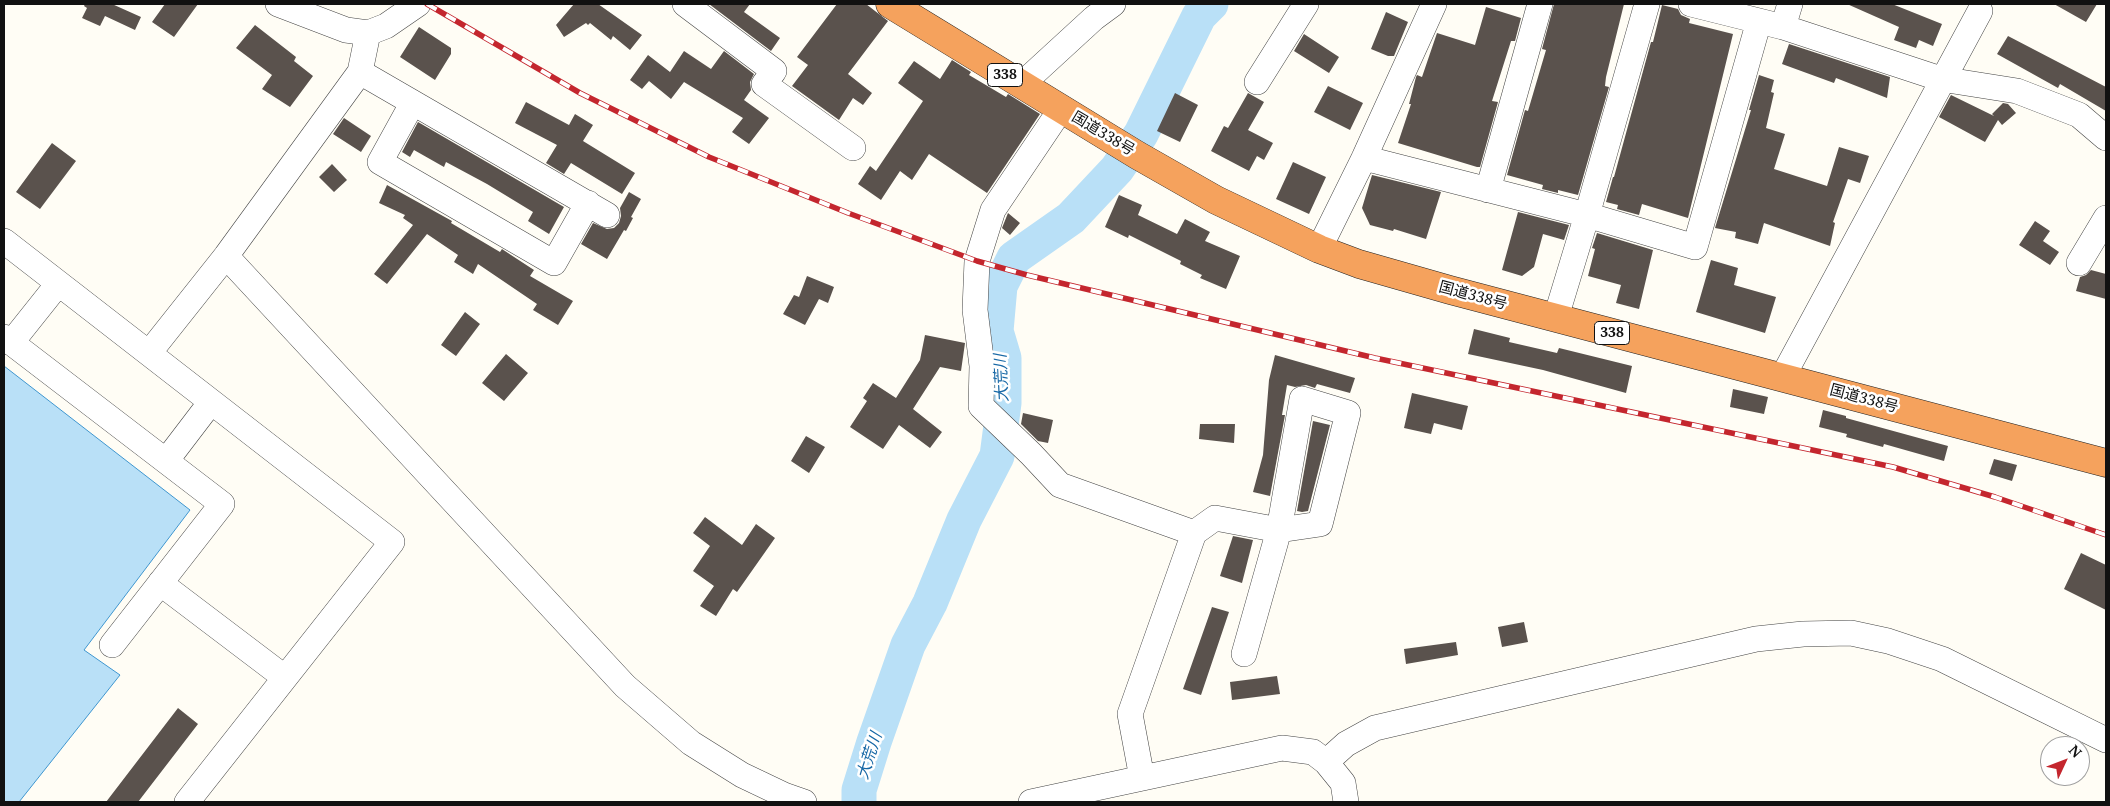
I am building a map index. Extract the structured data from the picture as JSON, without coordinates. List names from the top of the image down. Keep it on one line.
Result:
{"streets":{"highway":["338","国道338号"]},"water":["大荒川"],"north":"top right"}
